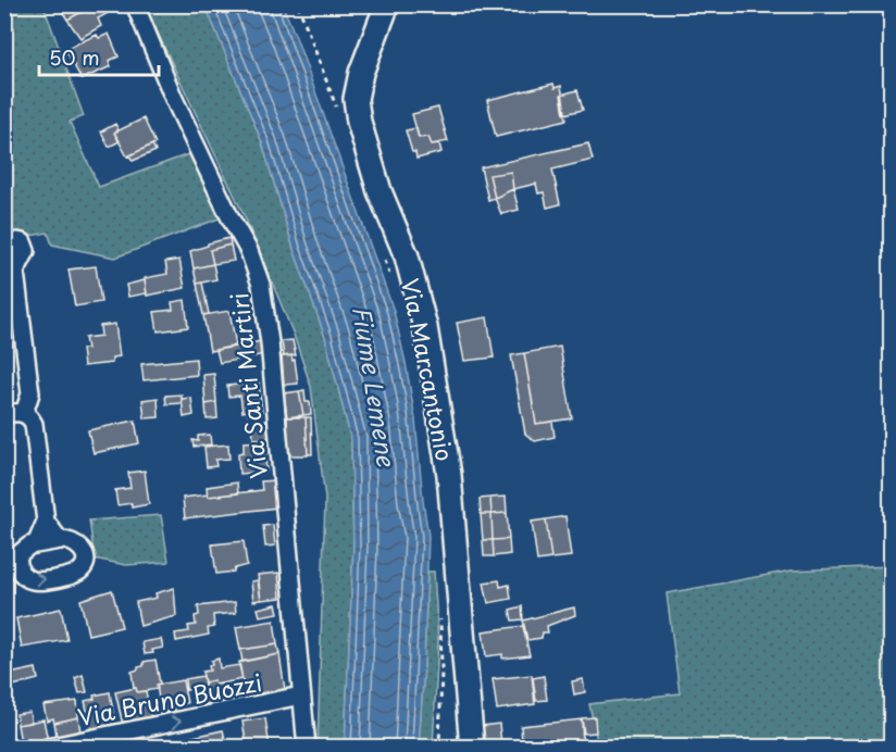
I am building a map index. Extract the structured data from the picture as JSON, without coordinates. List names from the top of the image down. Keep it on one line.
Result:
{"streets":{"main road":["Via Marcantonio"],"street":["Via Santi Martiri","Via Bruno Buozzi"]},"crossings":[["Via Santi Martiri","Via Bruno Buozzi"]],"one_way":["Via Bruno Buozzi"],"water":["Fiume Lemene"],"scale_bar":"50 m"}
